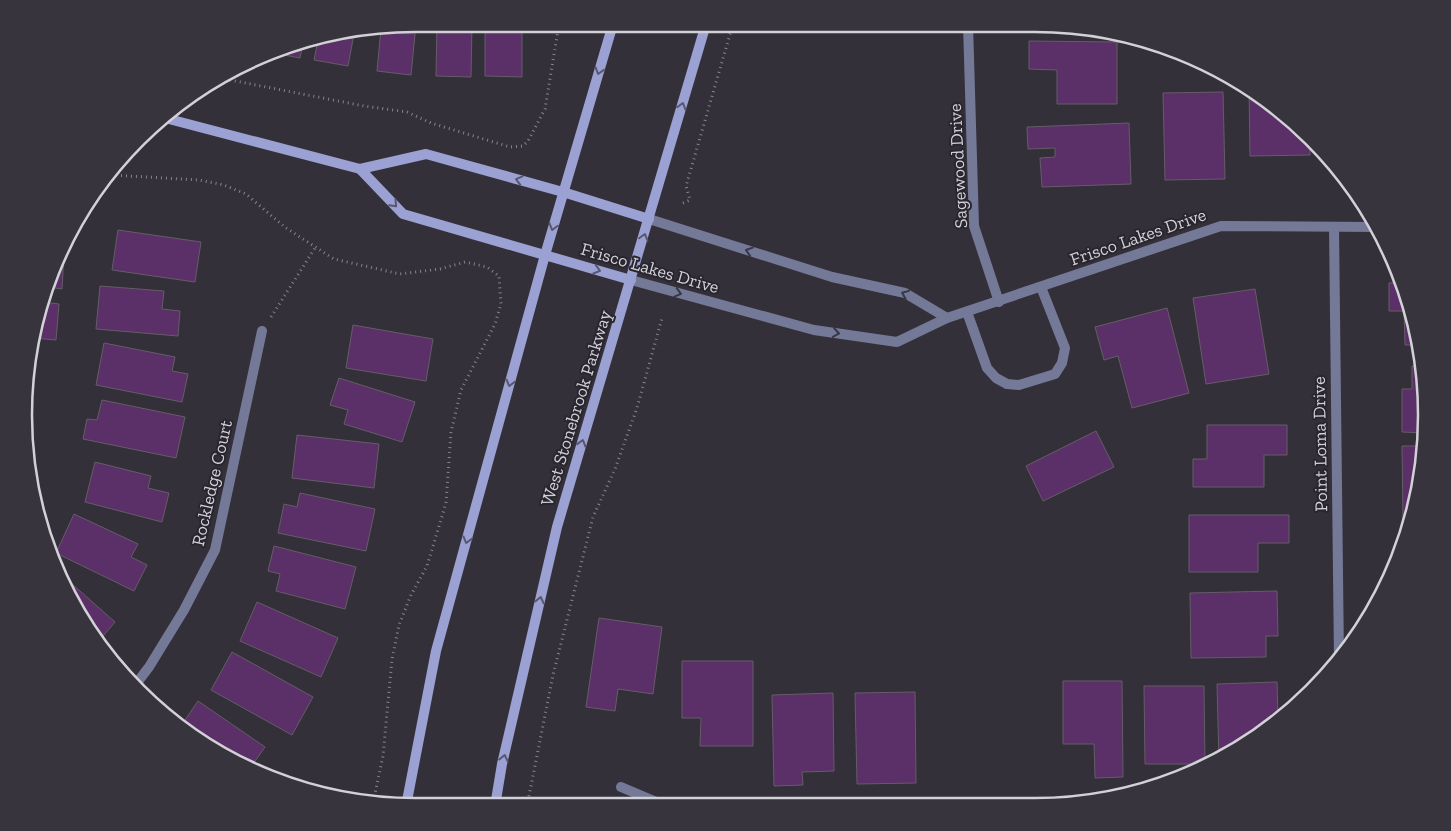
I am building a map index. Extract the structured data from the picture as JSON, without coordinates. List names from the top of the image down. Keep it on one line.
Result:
{"streets":{"street":["Sagewood Drive","Frisco Lakes Drive","West Stonebrook Parkway","Point Loma Drive","Rockledge Court"]},"crossings":[["Sagewood Drive","Frisco Lakes Drive"],["Frisco Lakes Drive","West Stonebrook Parkway"],["Frisco Lakes Drive","Point Loma Drive"]]}
